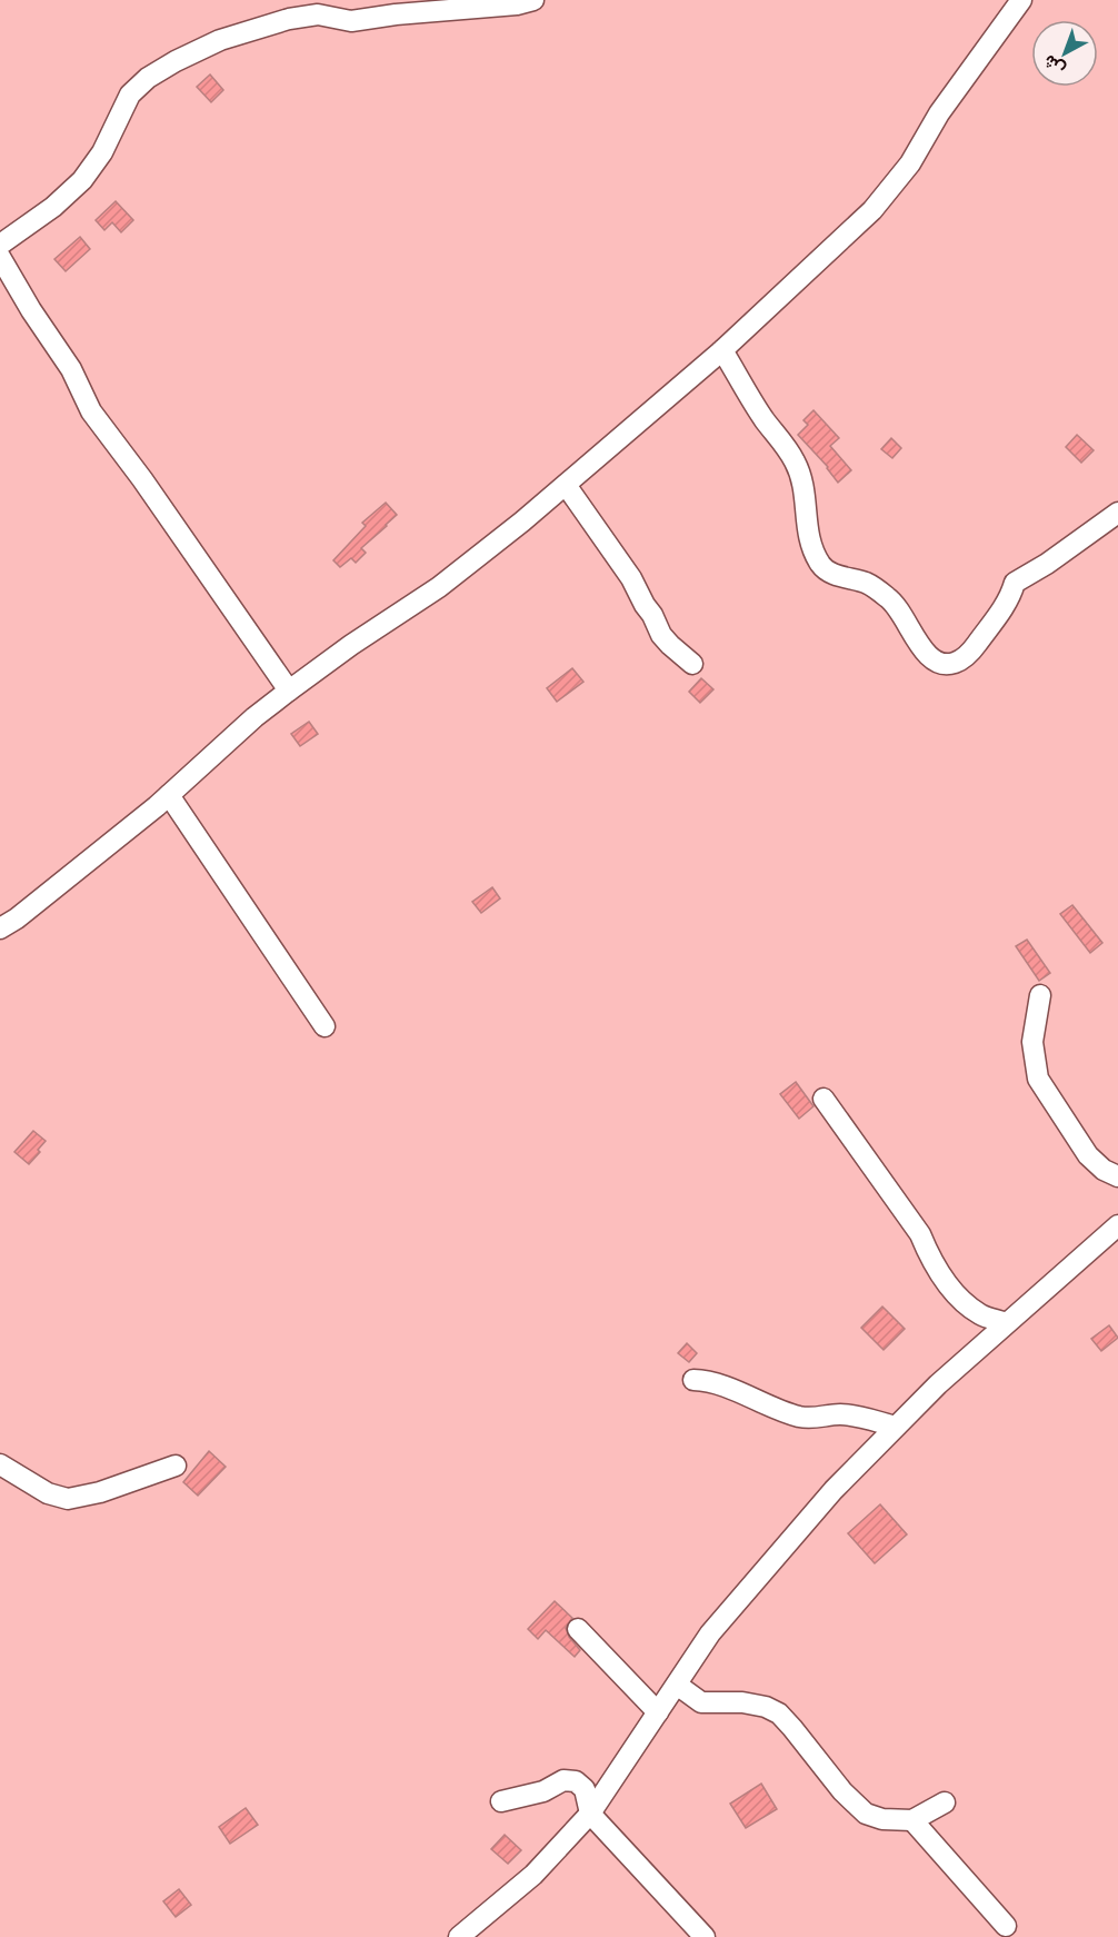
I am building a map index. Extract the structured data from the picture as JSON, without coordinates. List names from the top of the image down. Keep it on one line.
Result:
{"north":"bottom left"}
